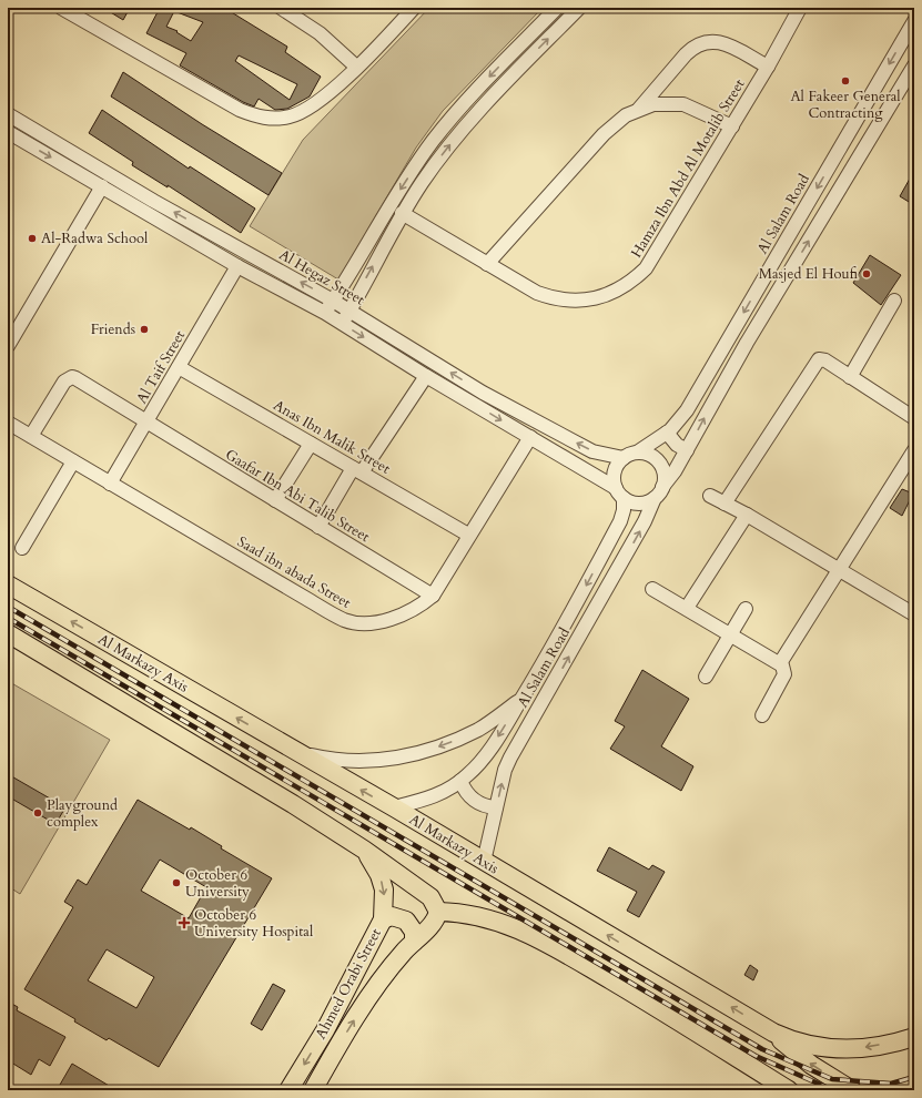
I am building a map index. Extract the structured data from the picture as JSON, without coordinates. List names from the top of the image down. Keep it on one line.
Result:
{"streets":{"main road":["Al Markazy Axis","Ahmed Orabi Street"],"street":["Hamza Ibn Abd Al Motalib Street","Al Salam Road","Al Hegaz Street","Al Taif Street","Anas Ibn Malik Street","Gaafar Ibn Abi Talib Street","Saad ibn abada Street"]},"crossings":[["Al Salam Road","Al Hegaz Street"],["Al Salam Road","Al Markazy Axis"],["Al Hegaz Street","Al Taif Street"],["Al Hegaz Street","Saad ibn abada Street"],["Al Taif Street","Anas Ibn Malik Street"],["Al Taif Street","Gaafar Ibn Abi Talib Street"],["Al Taif Street","Saad ibn abada Street"],["Anas Ibn Malik Street","Saad ibn abada Street"],["Gaafar Ibn Abi Talib Street","Saad ibn abada Street"]],"places":{"other":["Al Fakeer General Contracting","Al-Radwa School","Masjed El Houfi","Friends","Playground complex","October 6 University"],"health":["October 6 University Hospital"]}}
